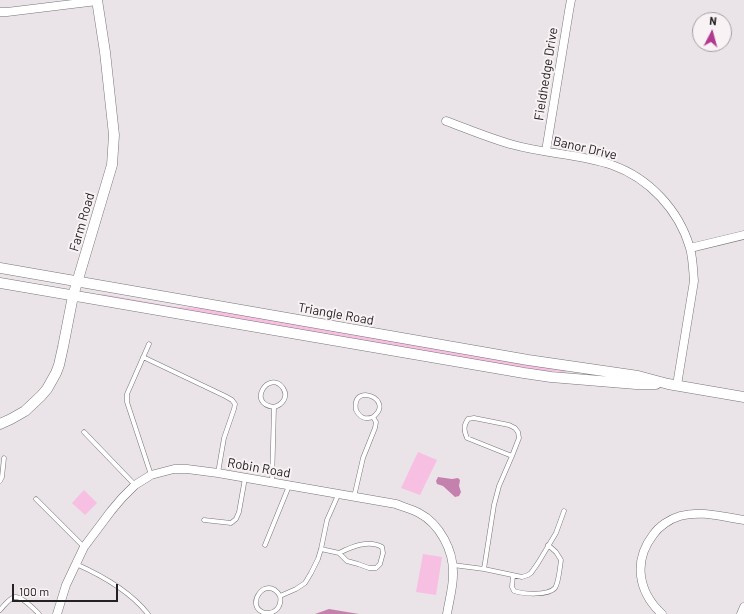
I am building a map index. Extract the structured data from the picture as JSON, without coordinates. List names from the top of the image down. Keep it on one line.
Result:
{"streets":{"street":["Fieldhedge Drive","Banor Drive","Farm Road","Triangle Road","Robin Road"]},"crossings":[["Fieldhedge Drive","Banor Drive"],["Banor Drive","Triangle Road"],["Farm Road","Triangle Road"]],"scale_bar":"100 m","north":"top"}
